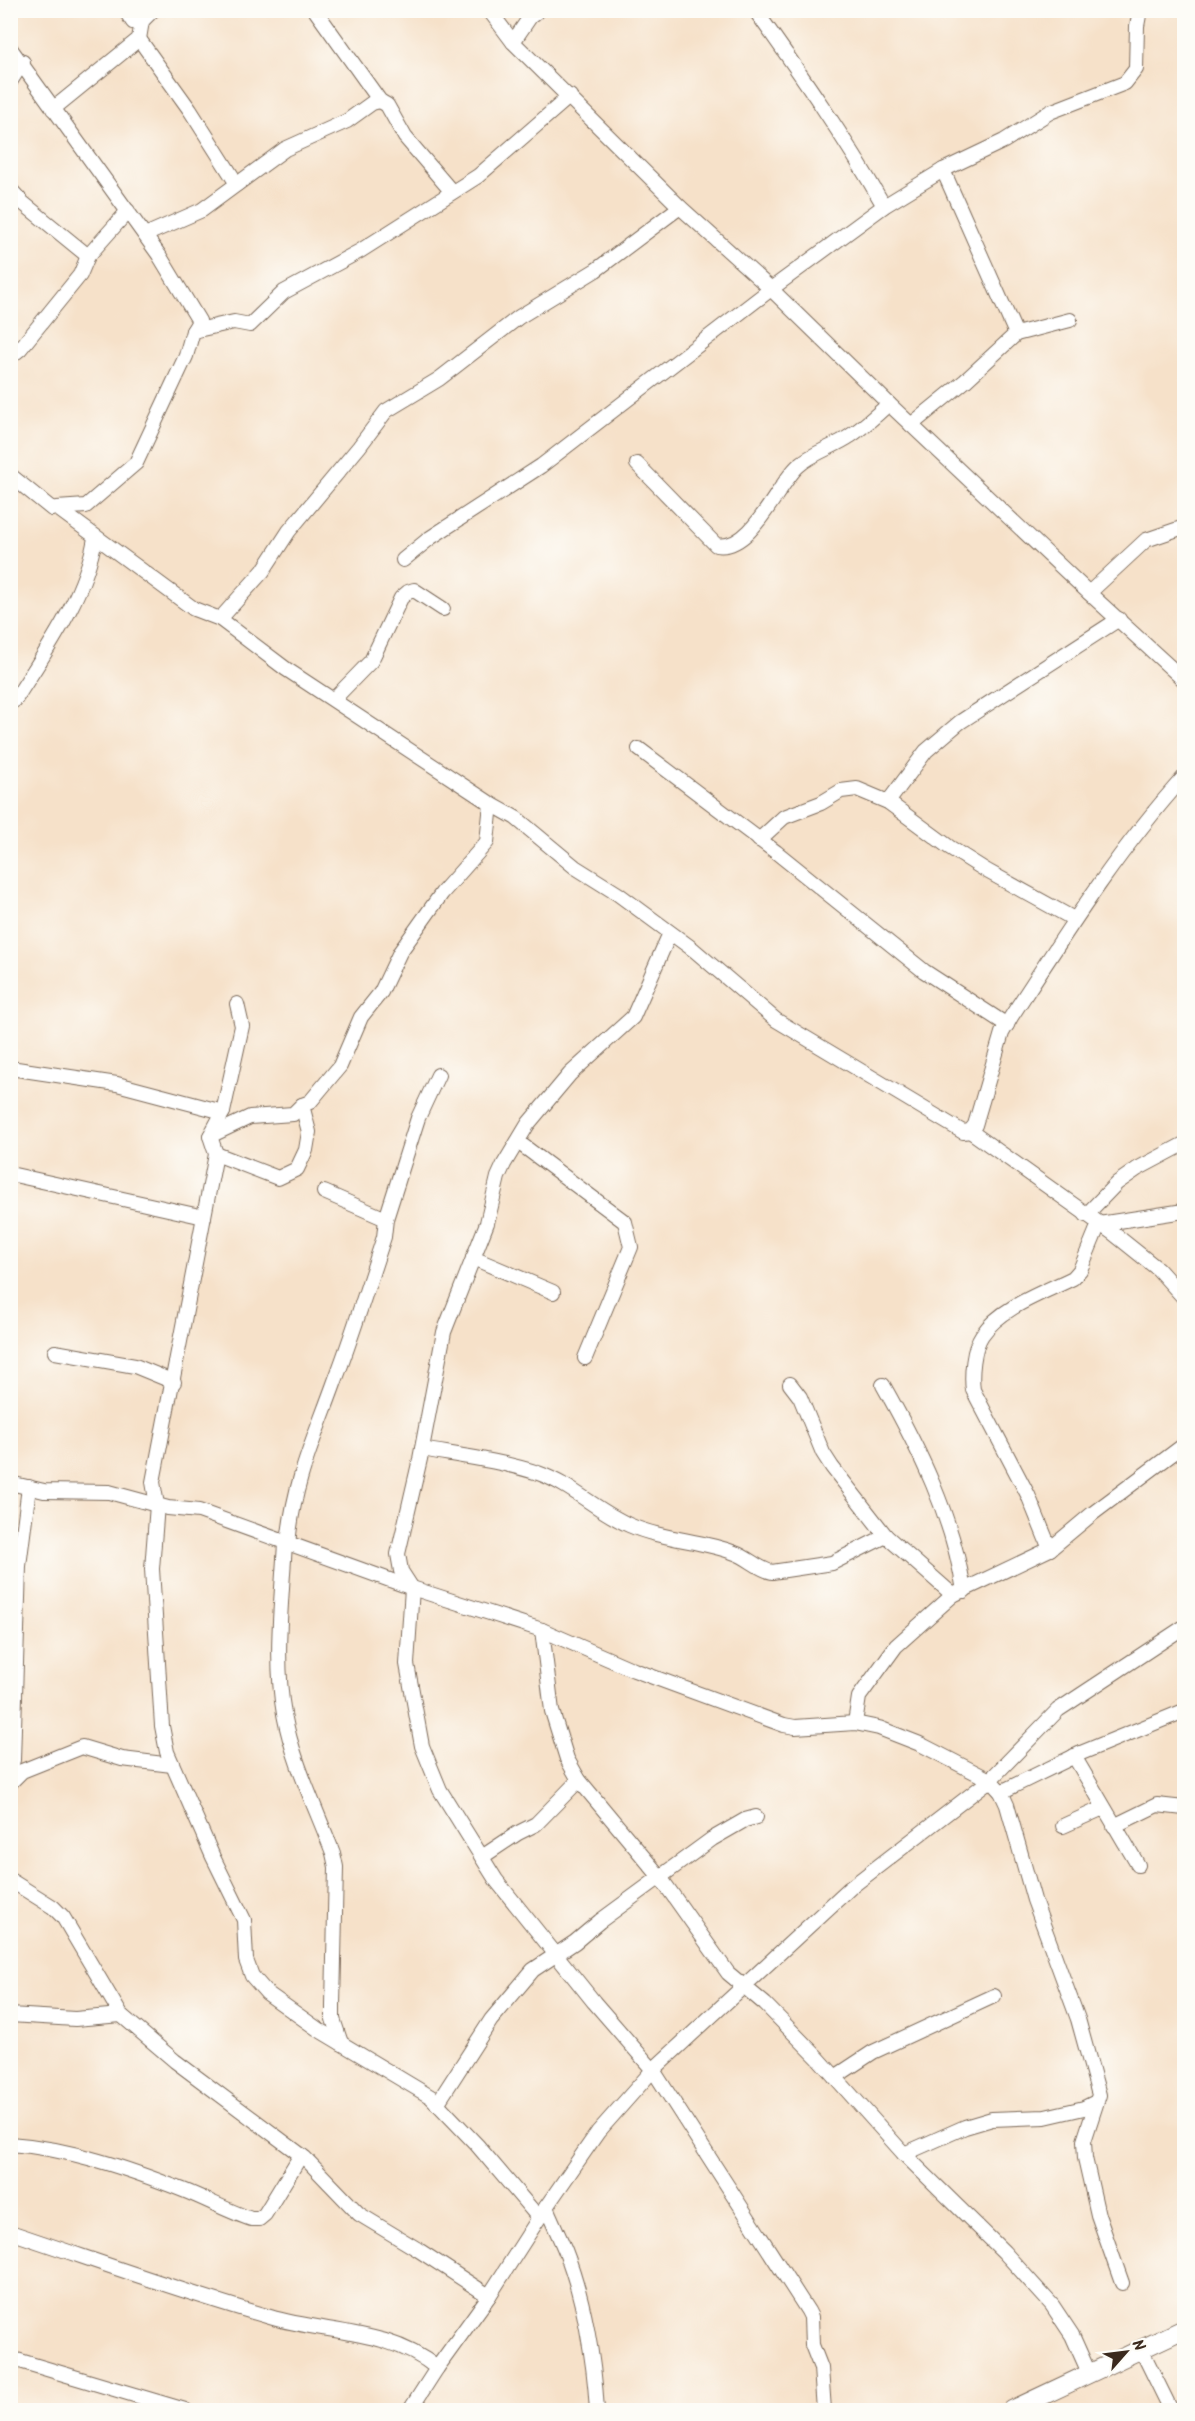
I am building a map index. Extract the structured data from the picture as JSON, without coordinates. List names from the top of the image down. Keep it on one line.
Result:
{"north":"top right"}
